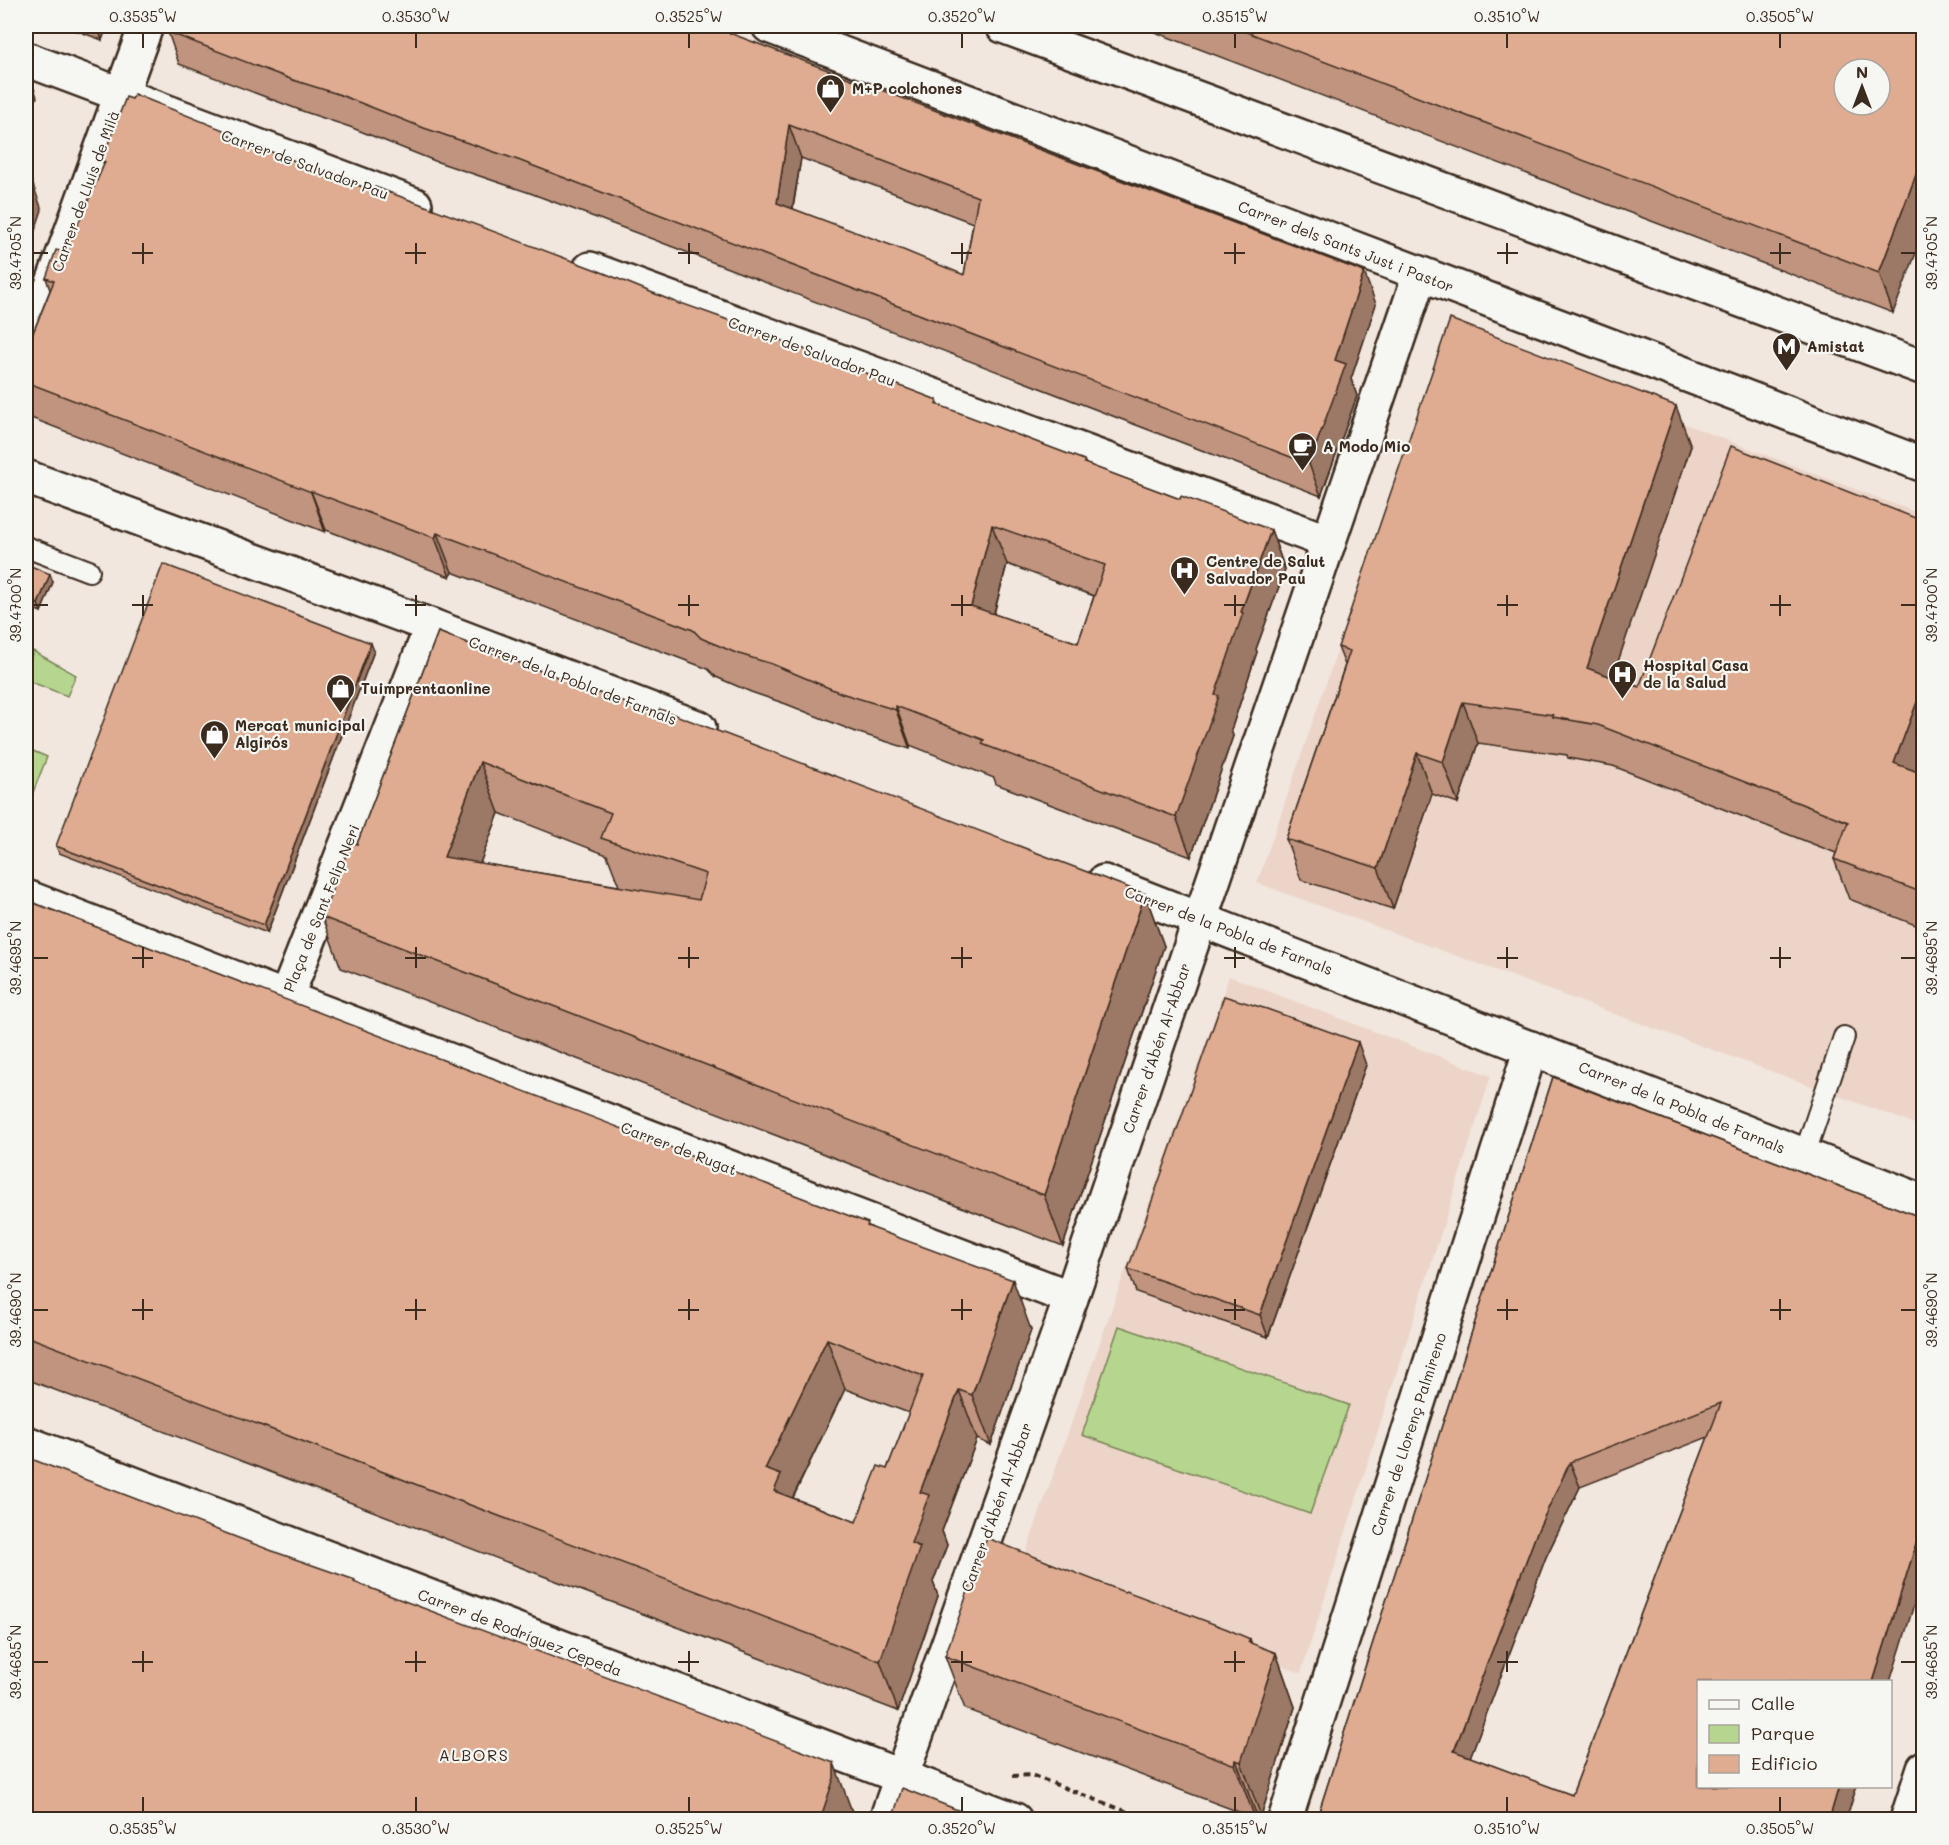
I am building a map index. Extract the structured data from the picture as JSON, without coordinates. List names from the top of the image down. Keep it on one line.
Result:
{"streets":{"street":["Carrer de Salvador Pau","Carrer de Lluís de Milà","Carrer dels Sants Just i Pastor","Carrer de la Pobla de Farnals","Plaça de Sant Felip Neri","Carrer d'Abén Al-Abbar","Carrer de Rugat","Carrer de Llorenç Palmireno","Carrer de Rodríguez Cepeda"]},"crossings":[["Carrer de Salvador Pau","Carrer de Lluís de Milà"],["Carrer de Salvador Pau","Carrer d'Abén Al-Abbar"],["Carrer dels Sants Just i Pastor","Carrer d'Abén Al-Abbar"],["Carrer de la Pobla de Farnals","Plaça de Sant Felip Neri"],["Carrer de la Pobla de Farnals","Carrer d'Abén Al-Abbar"],["Carrer de la Pobla de Farnals","Carrer de Llorenç Palmireno"],["Plaça de Sant Felip Neri","Carrer de Rugat"],["Carrer d'Abén Al-Abbar","Carrer de Rugat"],["Carrer d'Abén Al-Abbar","Carrer de Rodríguez Cepeda"]],"districts":["ALBORS"],"places":{"shop":["M+P colchones","Tuimprentaonline","Mercat municipal Algirós"],"metro station":["Amistat"],"cafe":["A Modo Mio"],"hospital":["Centre de Salut Salvador Pau","Hospital Casa de la Salud"]},"legend":["Calle","Parque","Edificio"],"north":"top","coordinates":["0.3535°W","0.3530°W","0.3525°W","0.3520°W","0.3515°W","0.3510°W","0.3505°W","39.4705°N","39.4700°N","39.4695°N","39.4690°N","39.4685°N"]}
